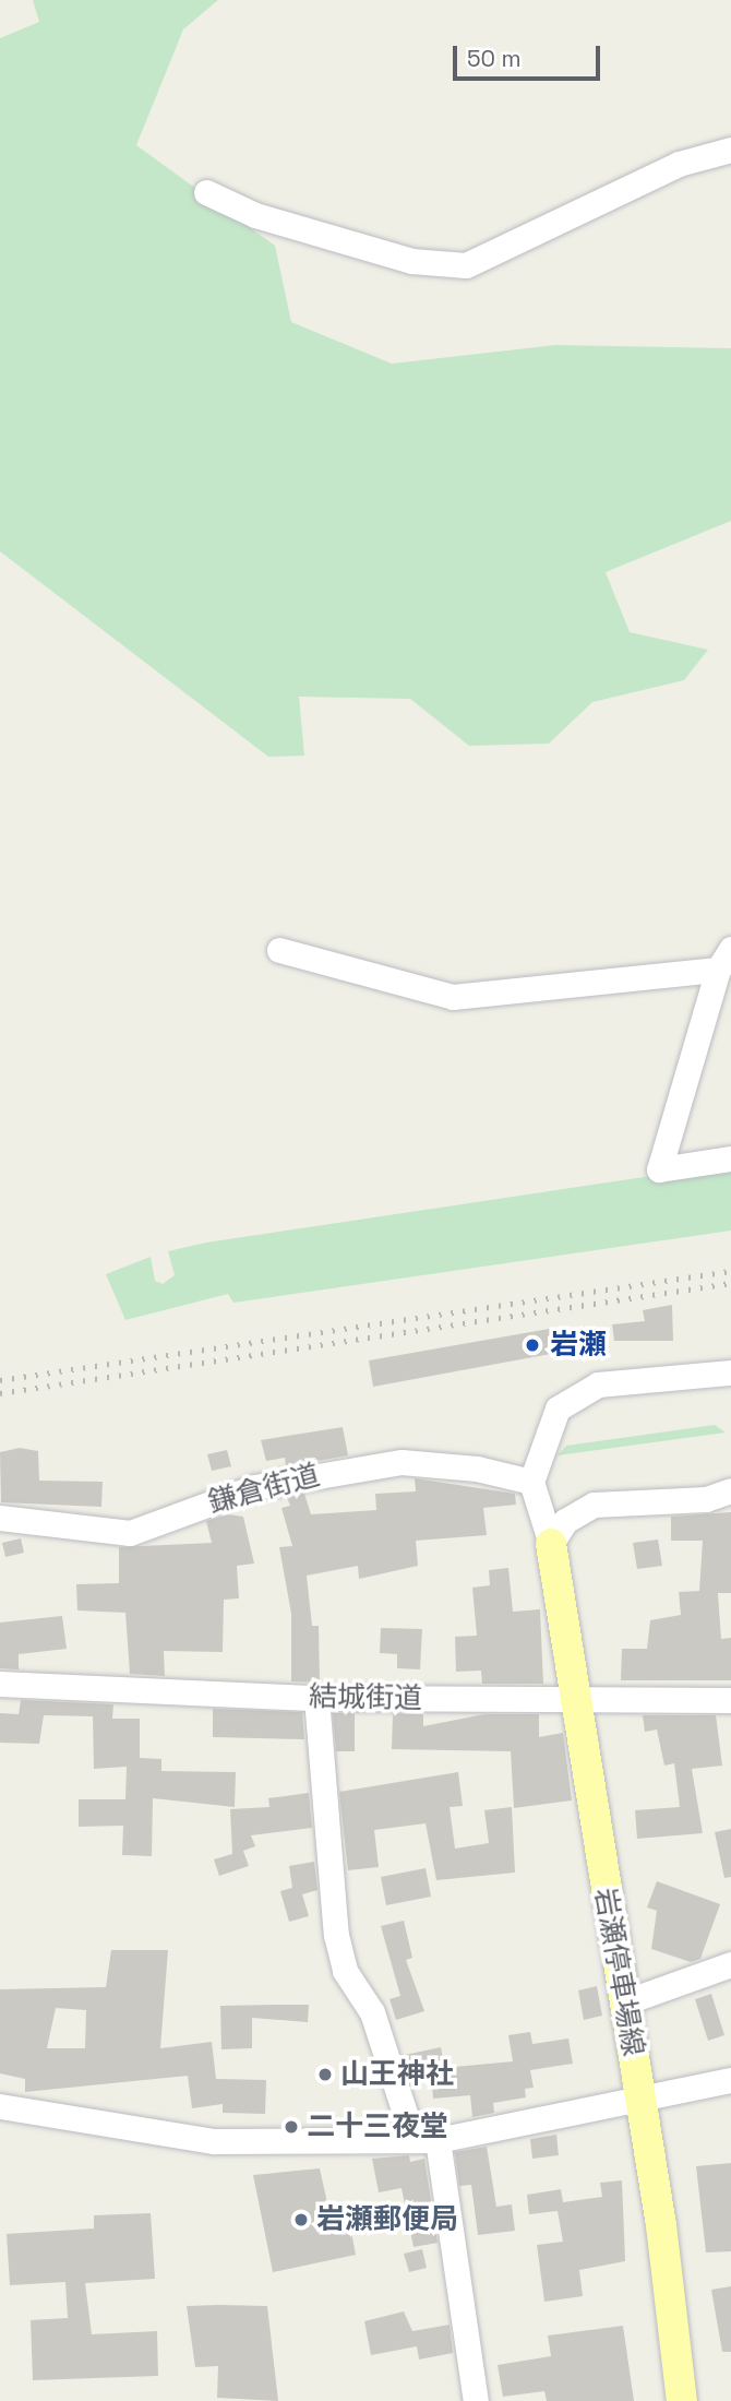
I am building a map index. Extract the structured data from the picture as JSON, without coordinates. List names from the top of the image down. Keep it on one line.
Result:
{"streets":{"main road":["岩瀬停車場線"],"street":["鎌倉街道","結城街道"]},"crossings":[["結城街道","岩瀬停車場線"]],"places":["岩瀬","山王神社","二十三夜堂","岩瀬郵便局"],"scale_bar":"50 m"}
